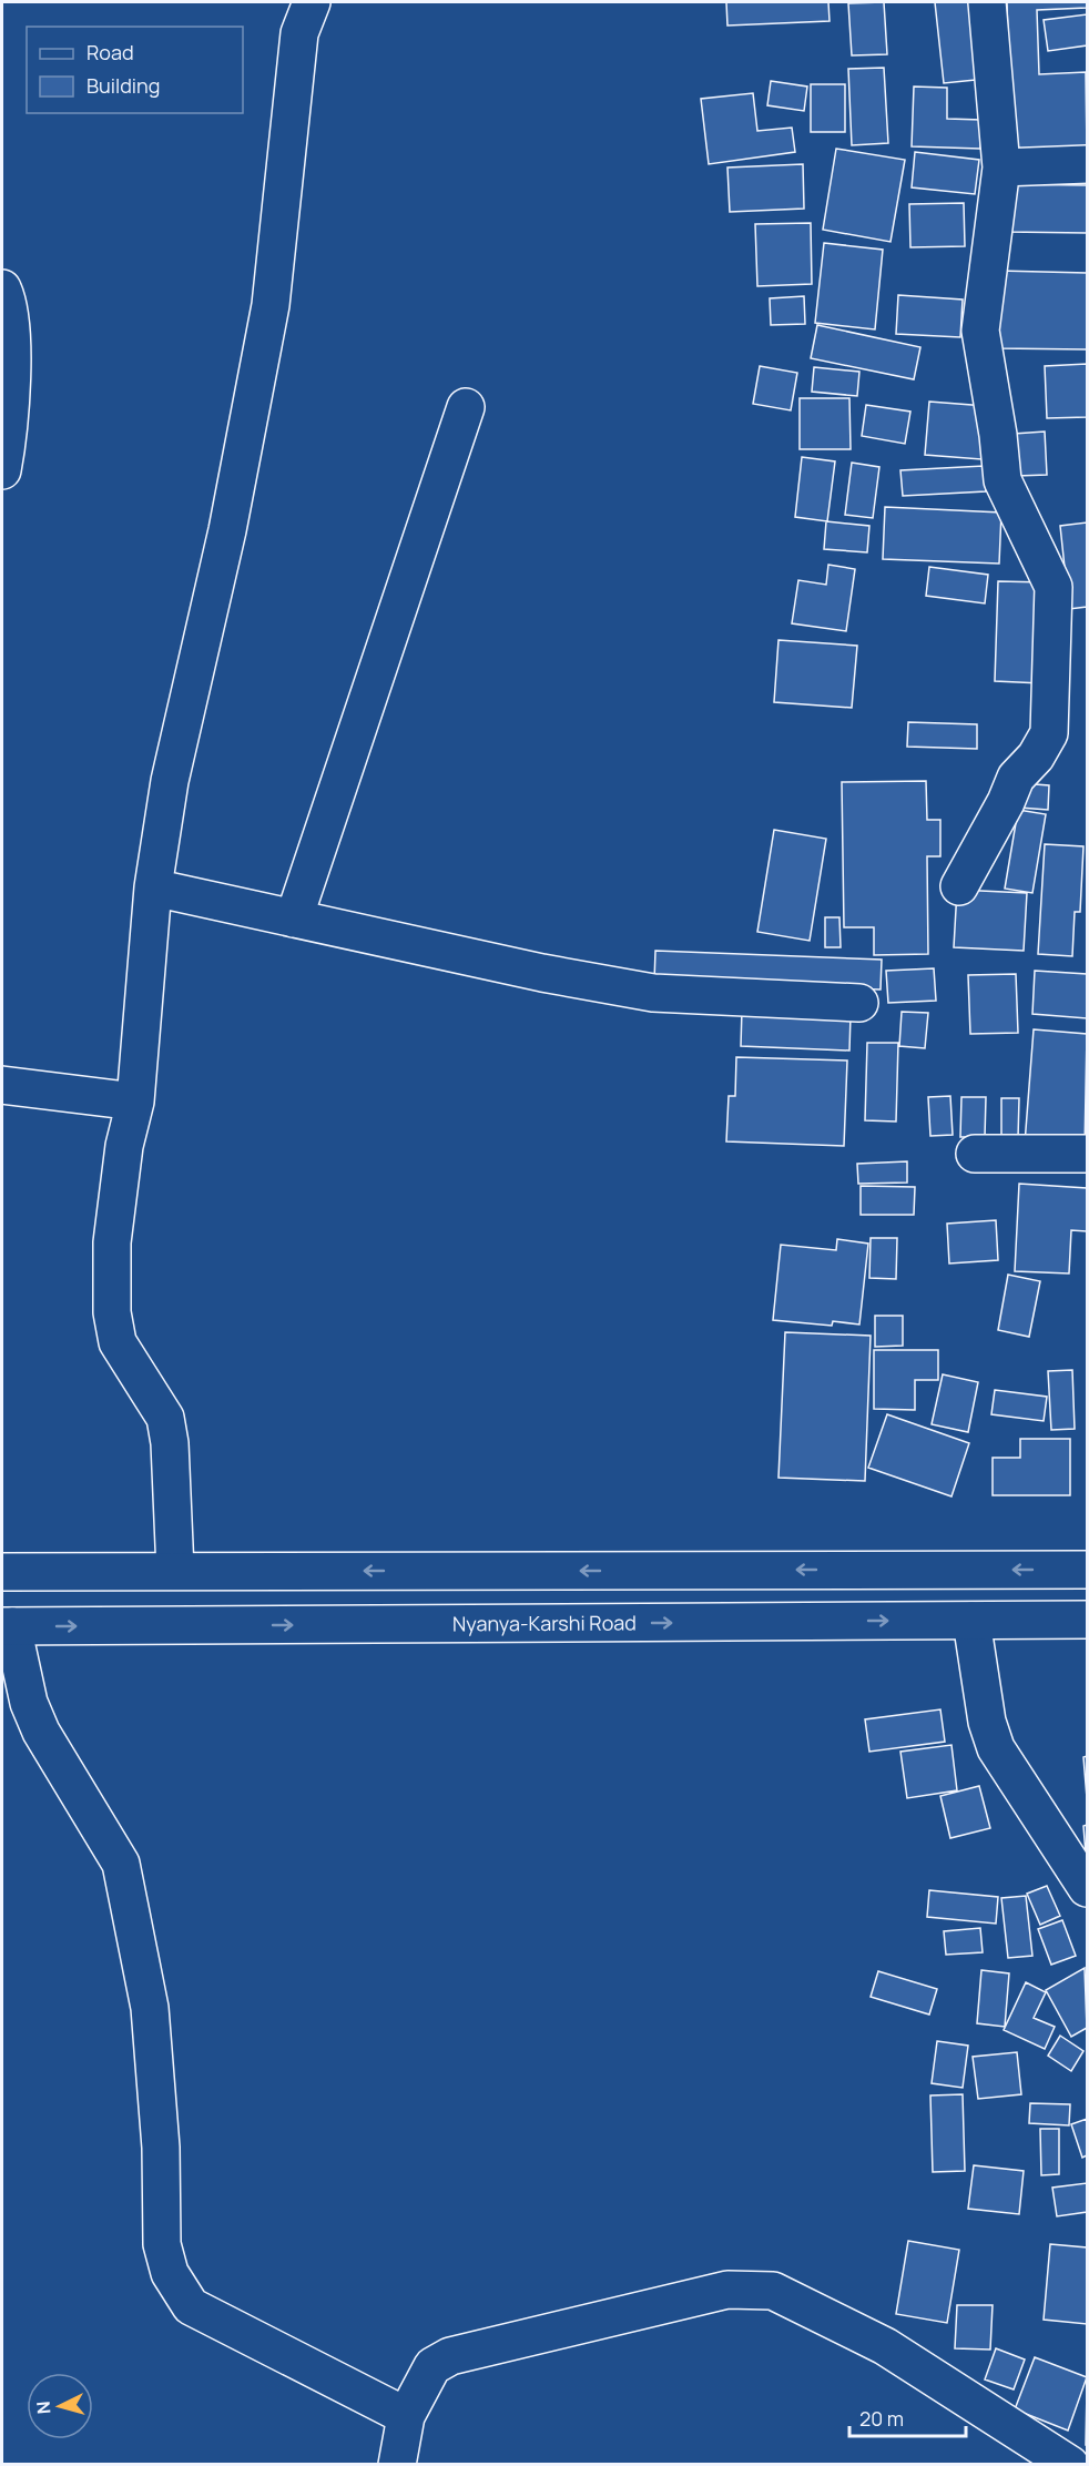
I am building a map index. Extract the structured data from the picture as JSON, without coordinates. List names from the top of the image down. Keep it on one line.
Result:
{"streets":{"street":["Nyanya-Karshi Road"]},"legend":["Road","Building"],"scale_bar":"20 m","north":"left"}
